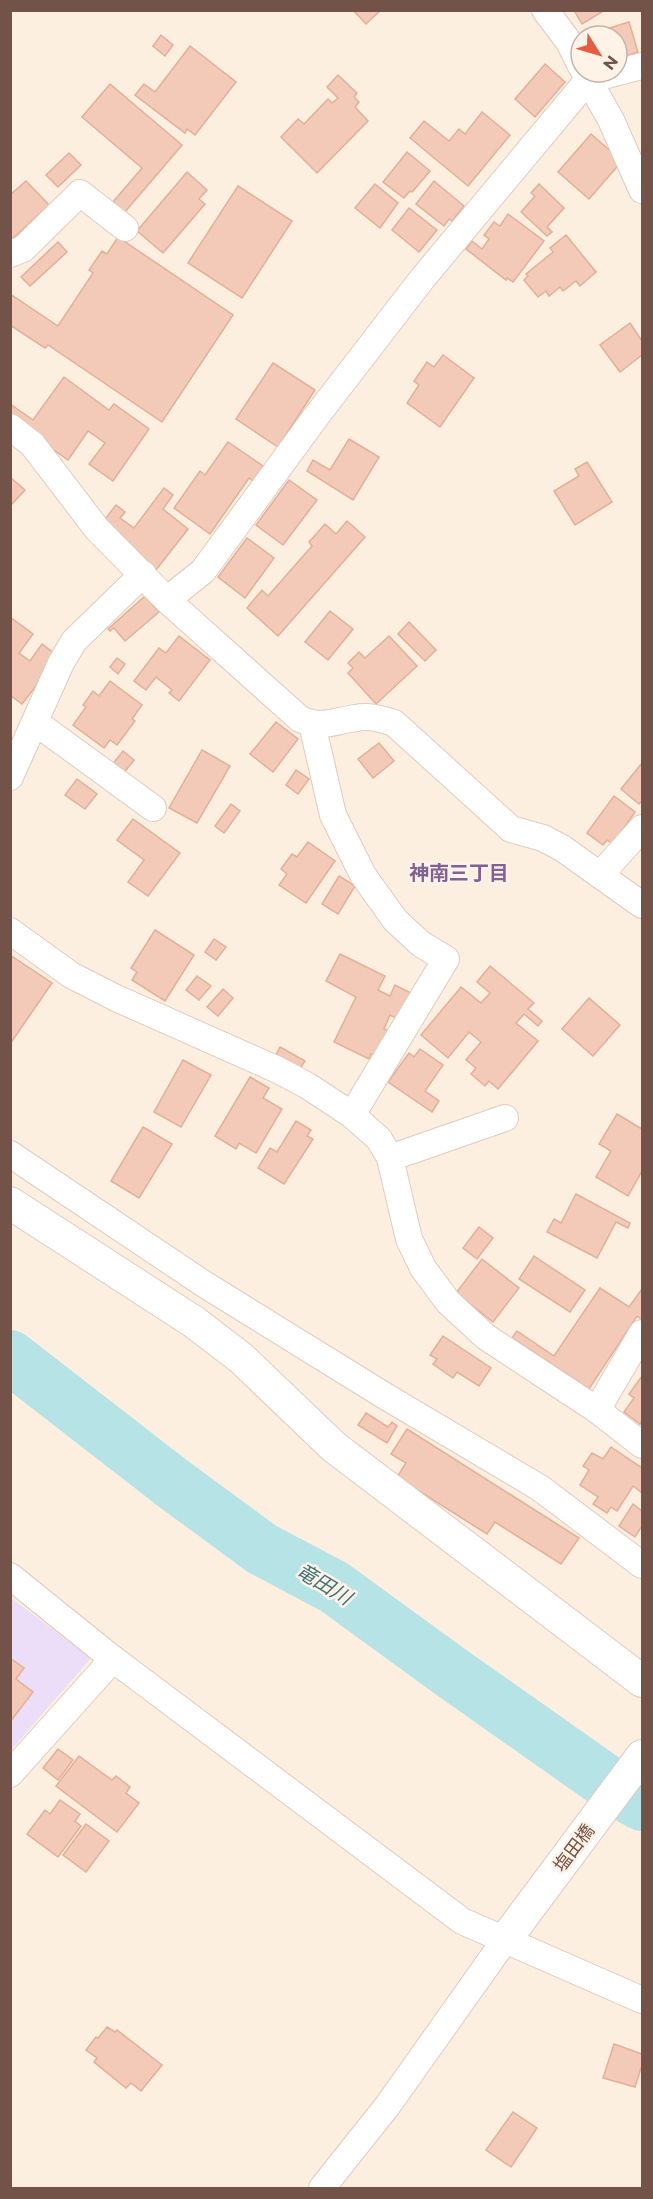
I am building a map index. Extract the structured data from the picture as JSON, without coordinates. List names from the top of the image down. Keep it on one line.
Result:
{"streets":{"street":["塩田橋"]},"districts":["神南三丁目"],"water":["竜田川"],"north":"bottom right"}
